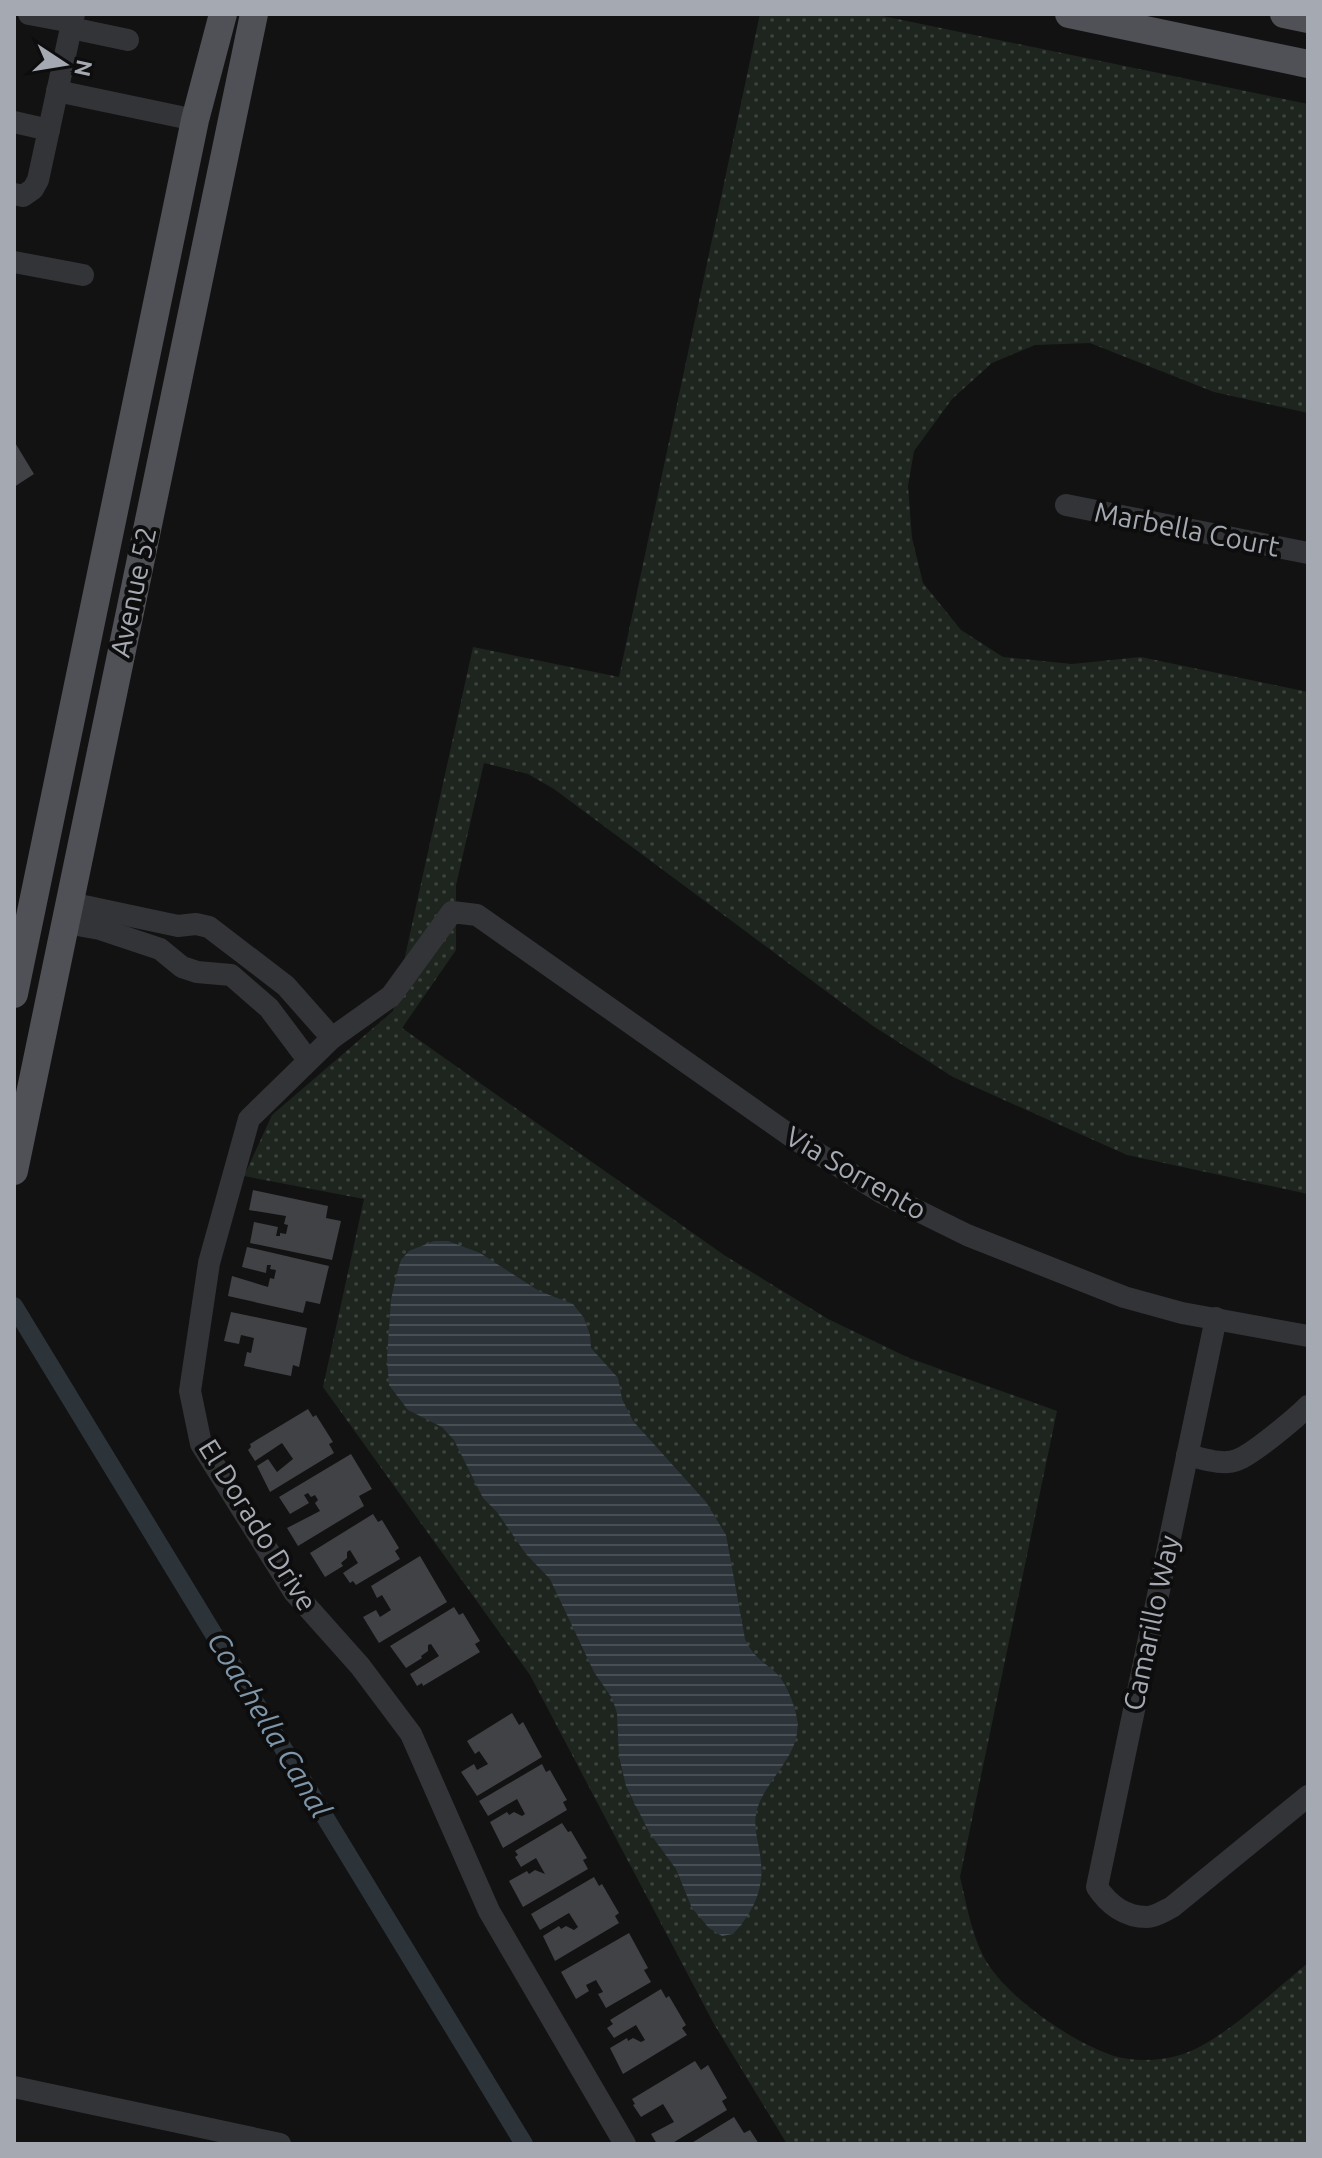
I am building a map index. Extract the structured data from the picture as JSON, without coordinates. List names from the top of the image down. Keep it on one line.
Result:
{"streets":{"main road":["Avenue 52"],"street":["Marbella Court","Via Sorrento","El Dorado Drive","Camarillo Way"]},"crossings":[["Via Sorrento","El Dorado Drive"],["Via Sorrento","Camarillo Way"]],"water":["Coachella Canal"],"north":"right"}
